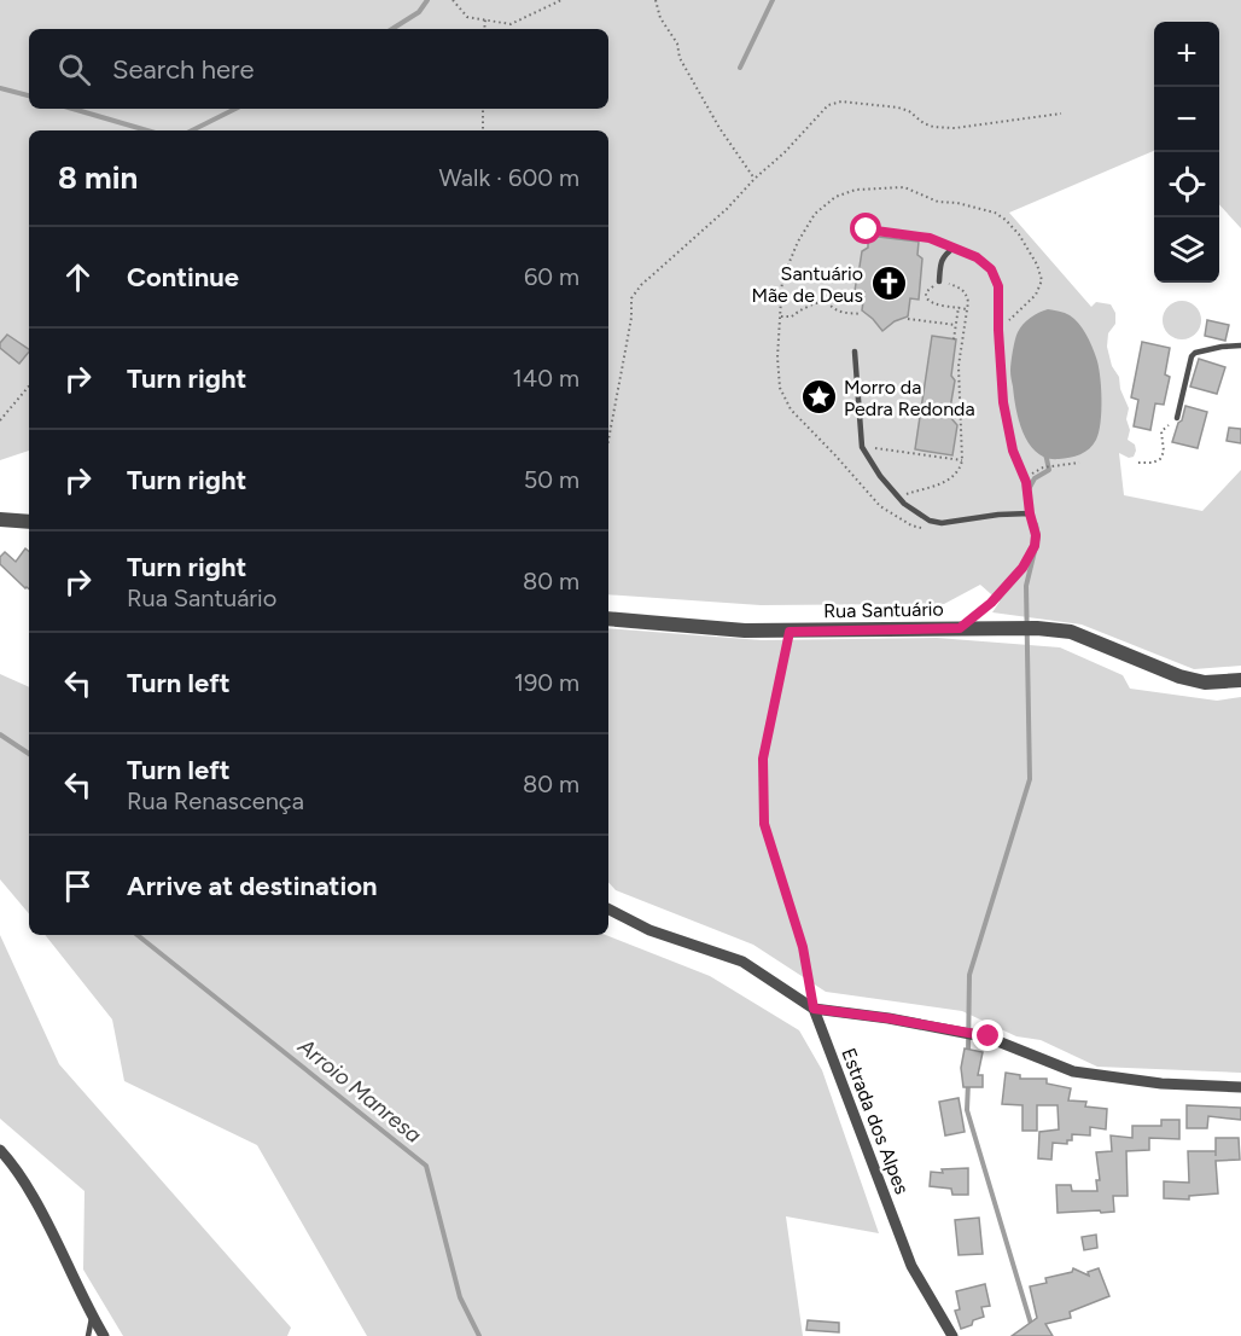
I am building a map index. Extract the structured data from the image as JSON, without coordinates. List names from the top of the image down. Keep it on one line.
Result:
{"streets":{"street":["Rua Santuário","Estrada dos Alpes"]},"water":["Arroio Manresa"],"places":{"church":["Santuário Mãe de Deus"],"place":["Morro da Pedra Redonda"]},"page":{"map_buttons":["+","−"],"search":"Search here","heading":["8 min","Walk · 600 m"],"list":[["Continue","60 m"],["Turn right","140 m"],["Turn right","50 m"],["Turn right","Rua Santuário","80 m"],["Turn left","190 m"],["Turn left","Rua Renascença","80 m"],"Arrive at destination"]}}
